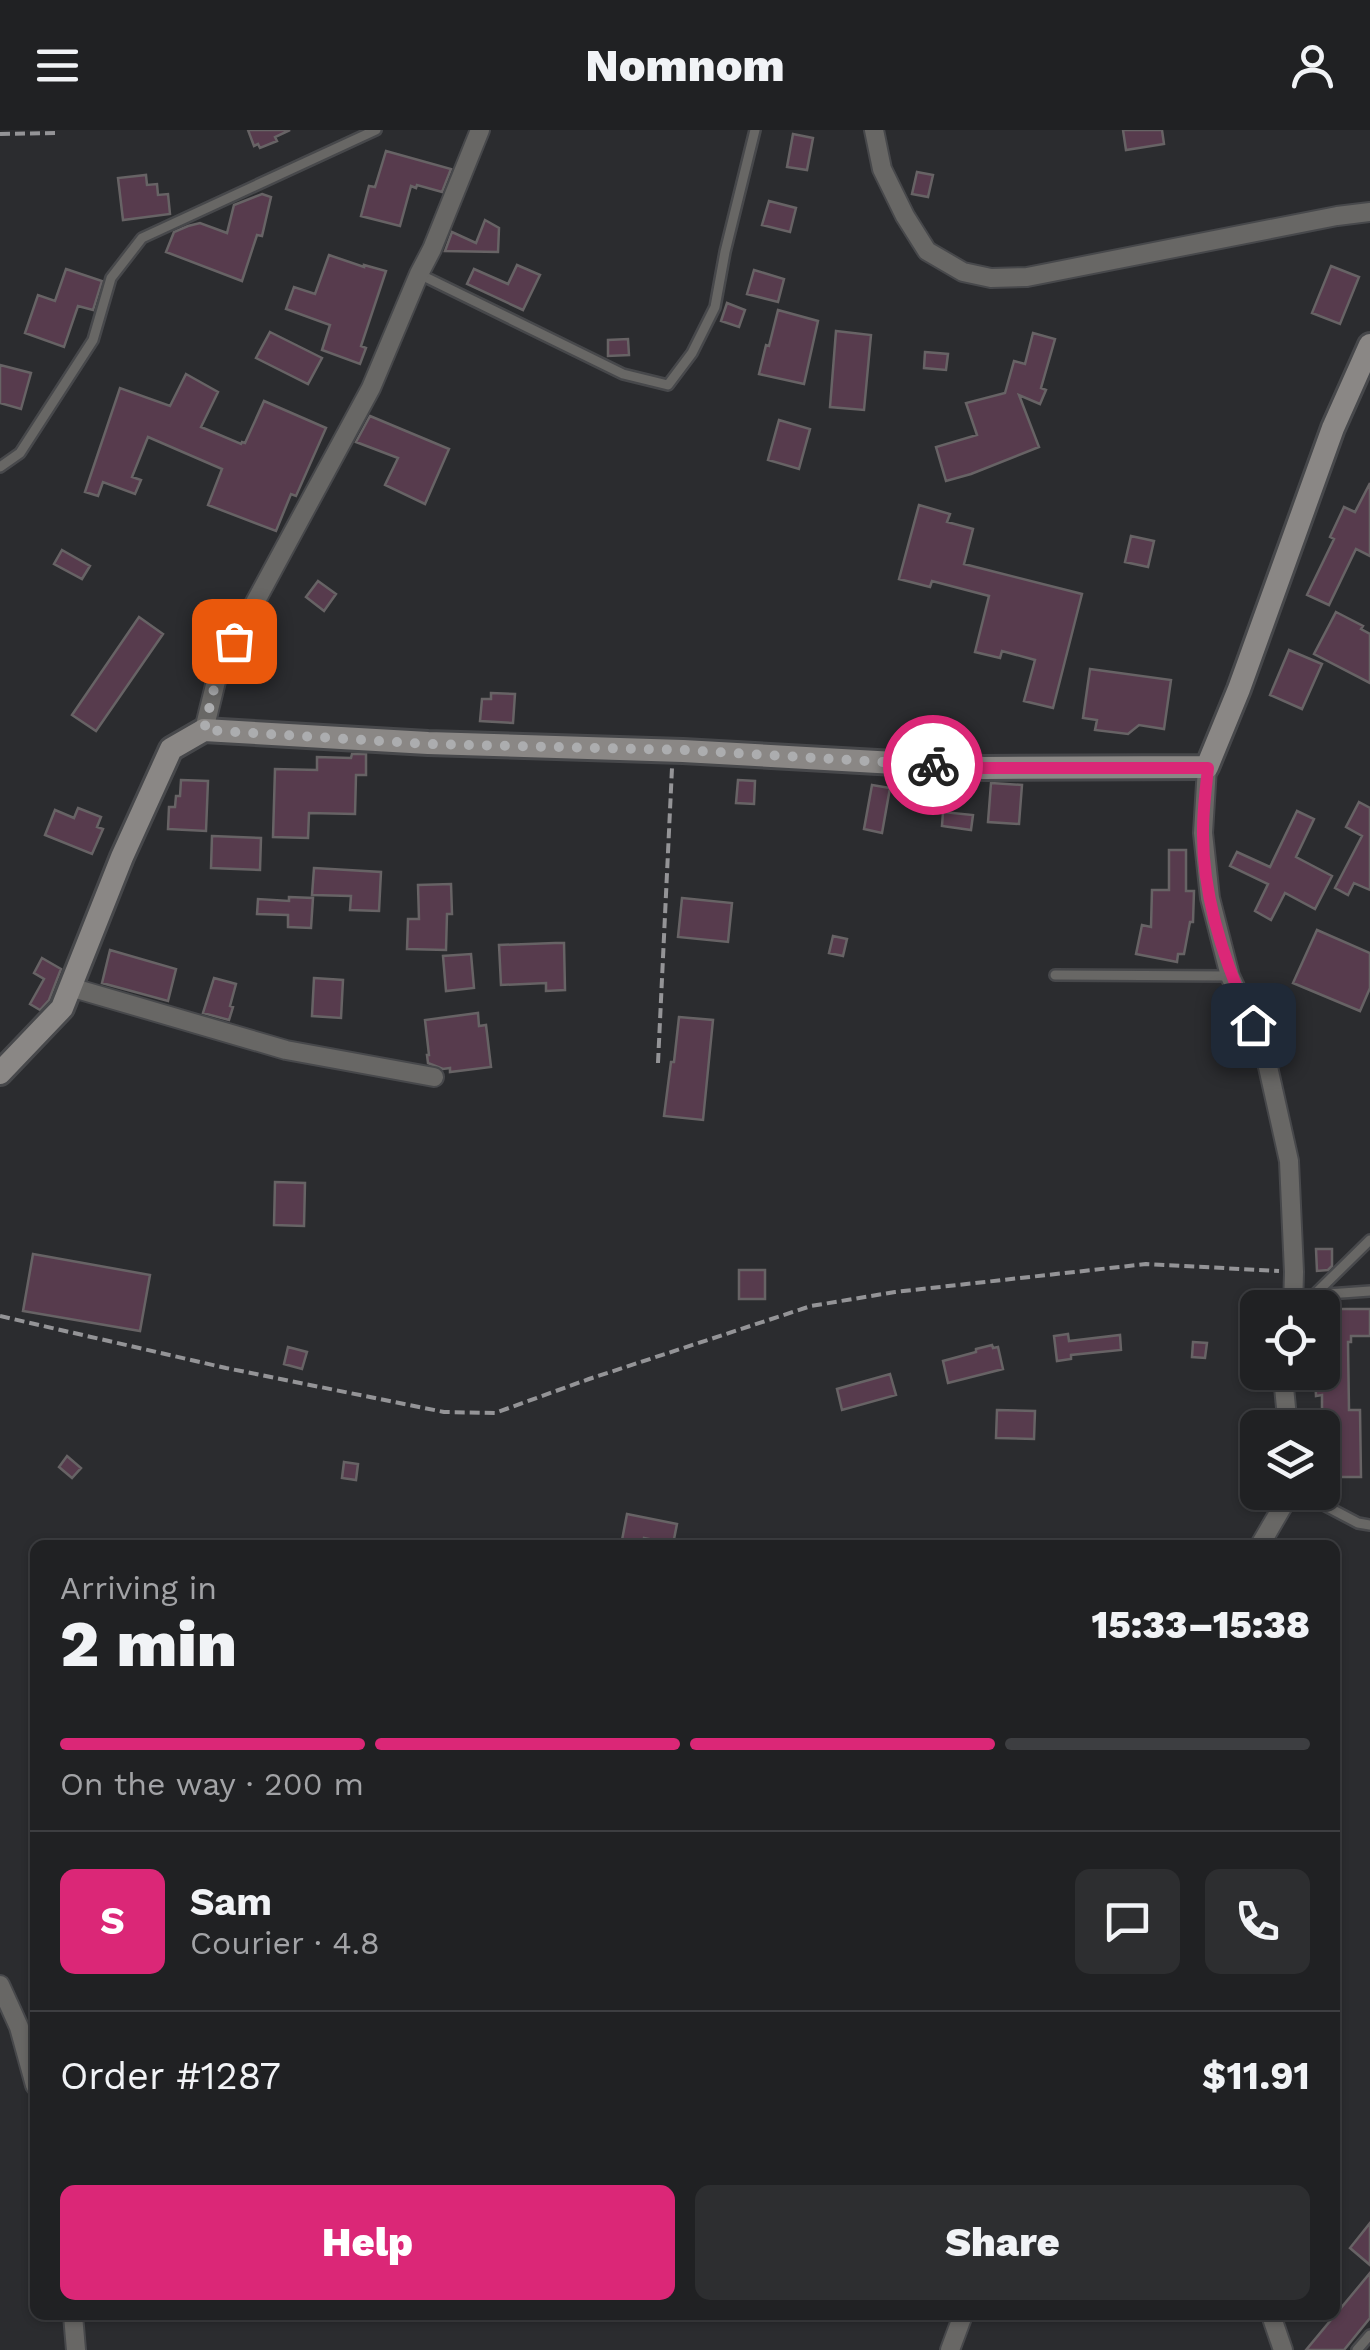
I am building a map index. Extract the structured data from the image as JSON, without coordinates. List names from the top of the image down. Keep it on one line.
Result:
{"page":{"header":"Nomnom","heading":["2 min","Arriving in","15:33–15:38"],"panel":["Sam","Courier · 4.8","Order #1287","$11.91"],"bar":"On the way · 200 m","round":"S","buttons":["Help","Share"]}}
